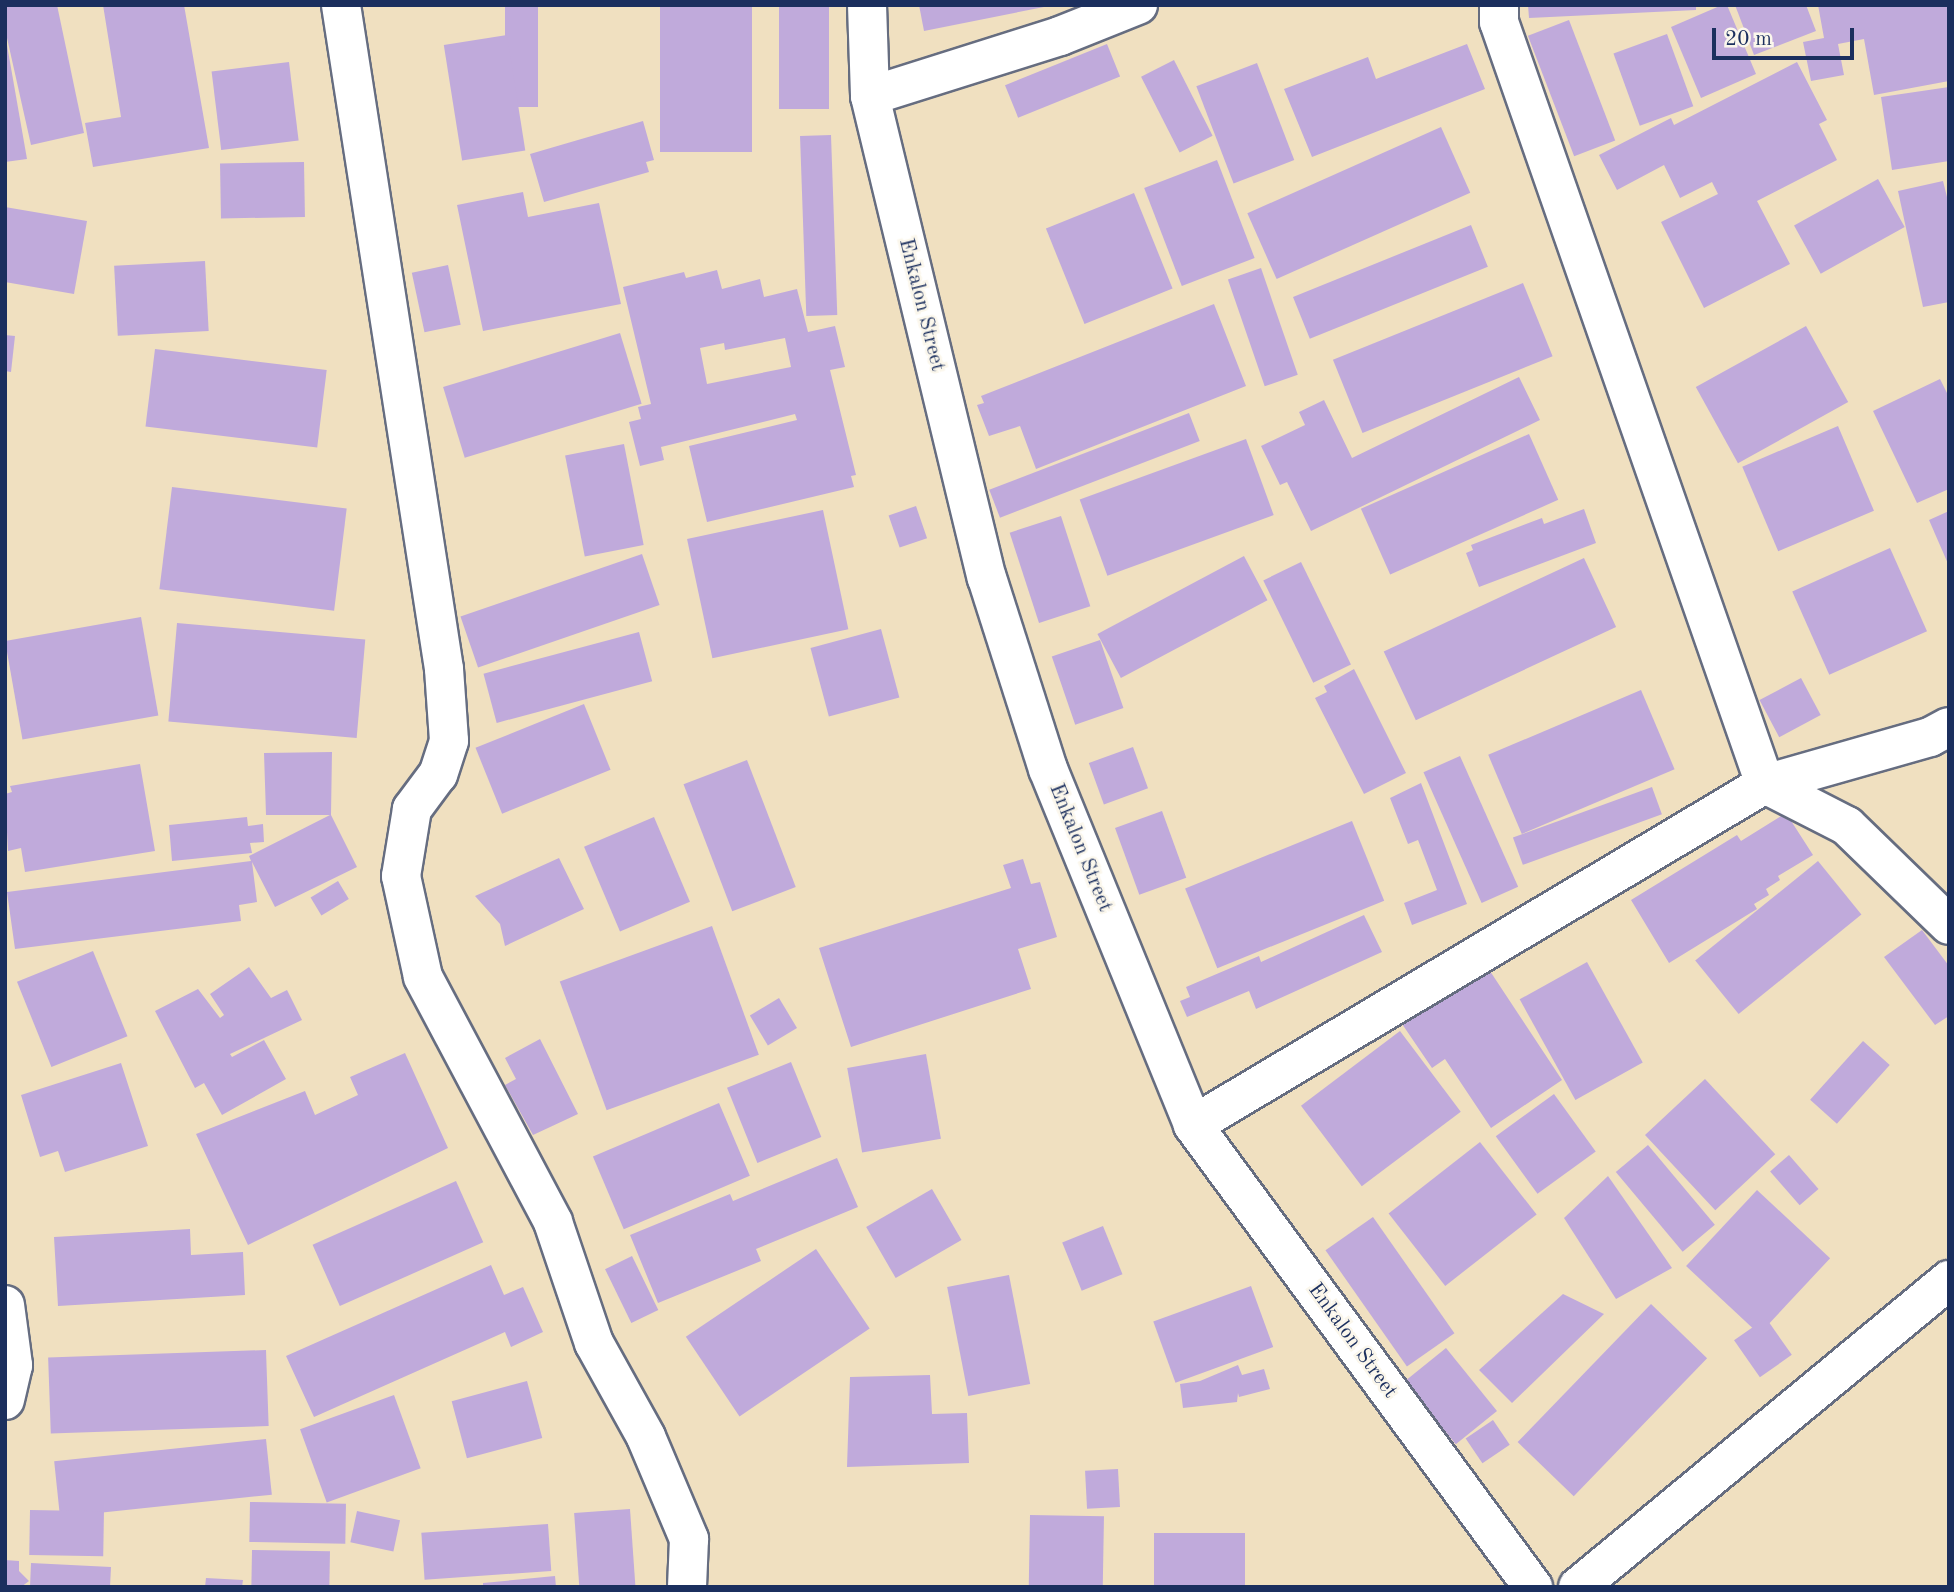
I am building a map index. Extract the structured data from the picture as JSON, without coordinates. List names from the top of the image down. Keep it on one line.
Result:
{"streets":{"street":["Enkalon Street"]},"scale_bar":"20 m"}
